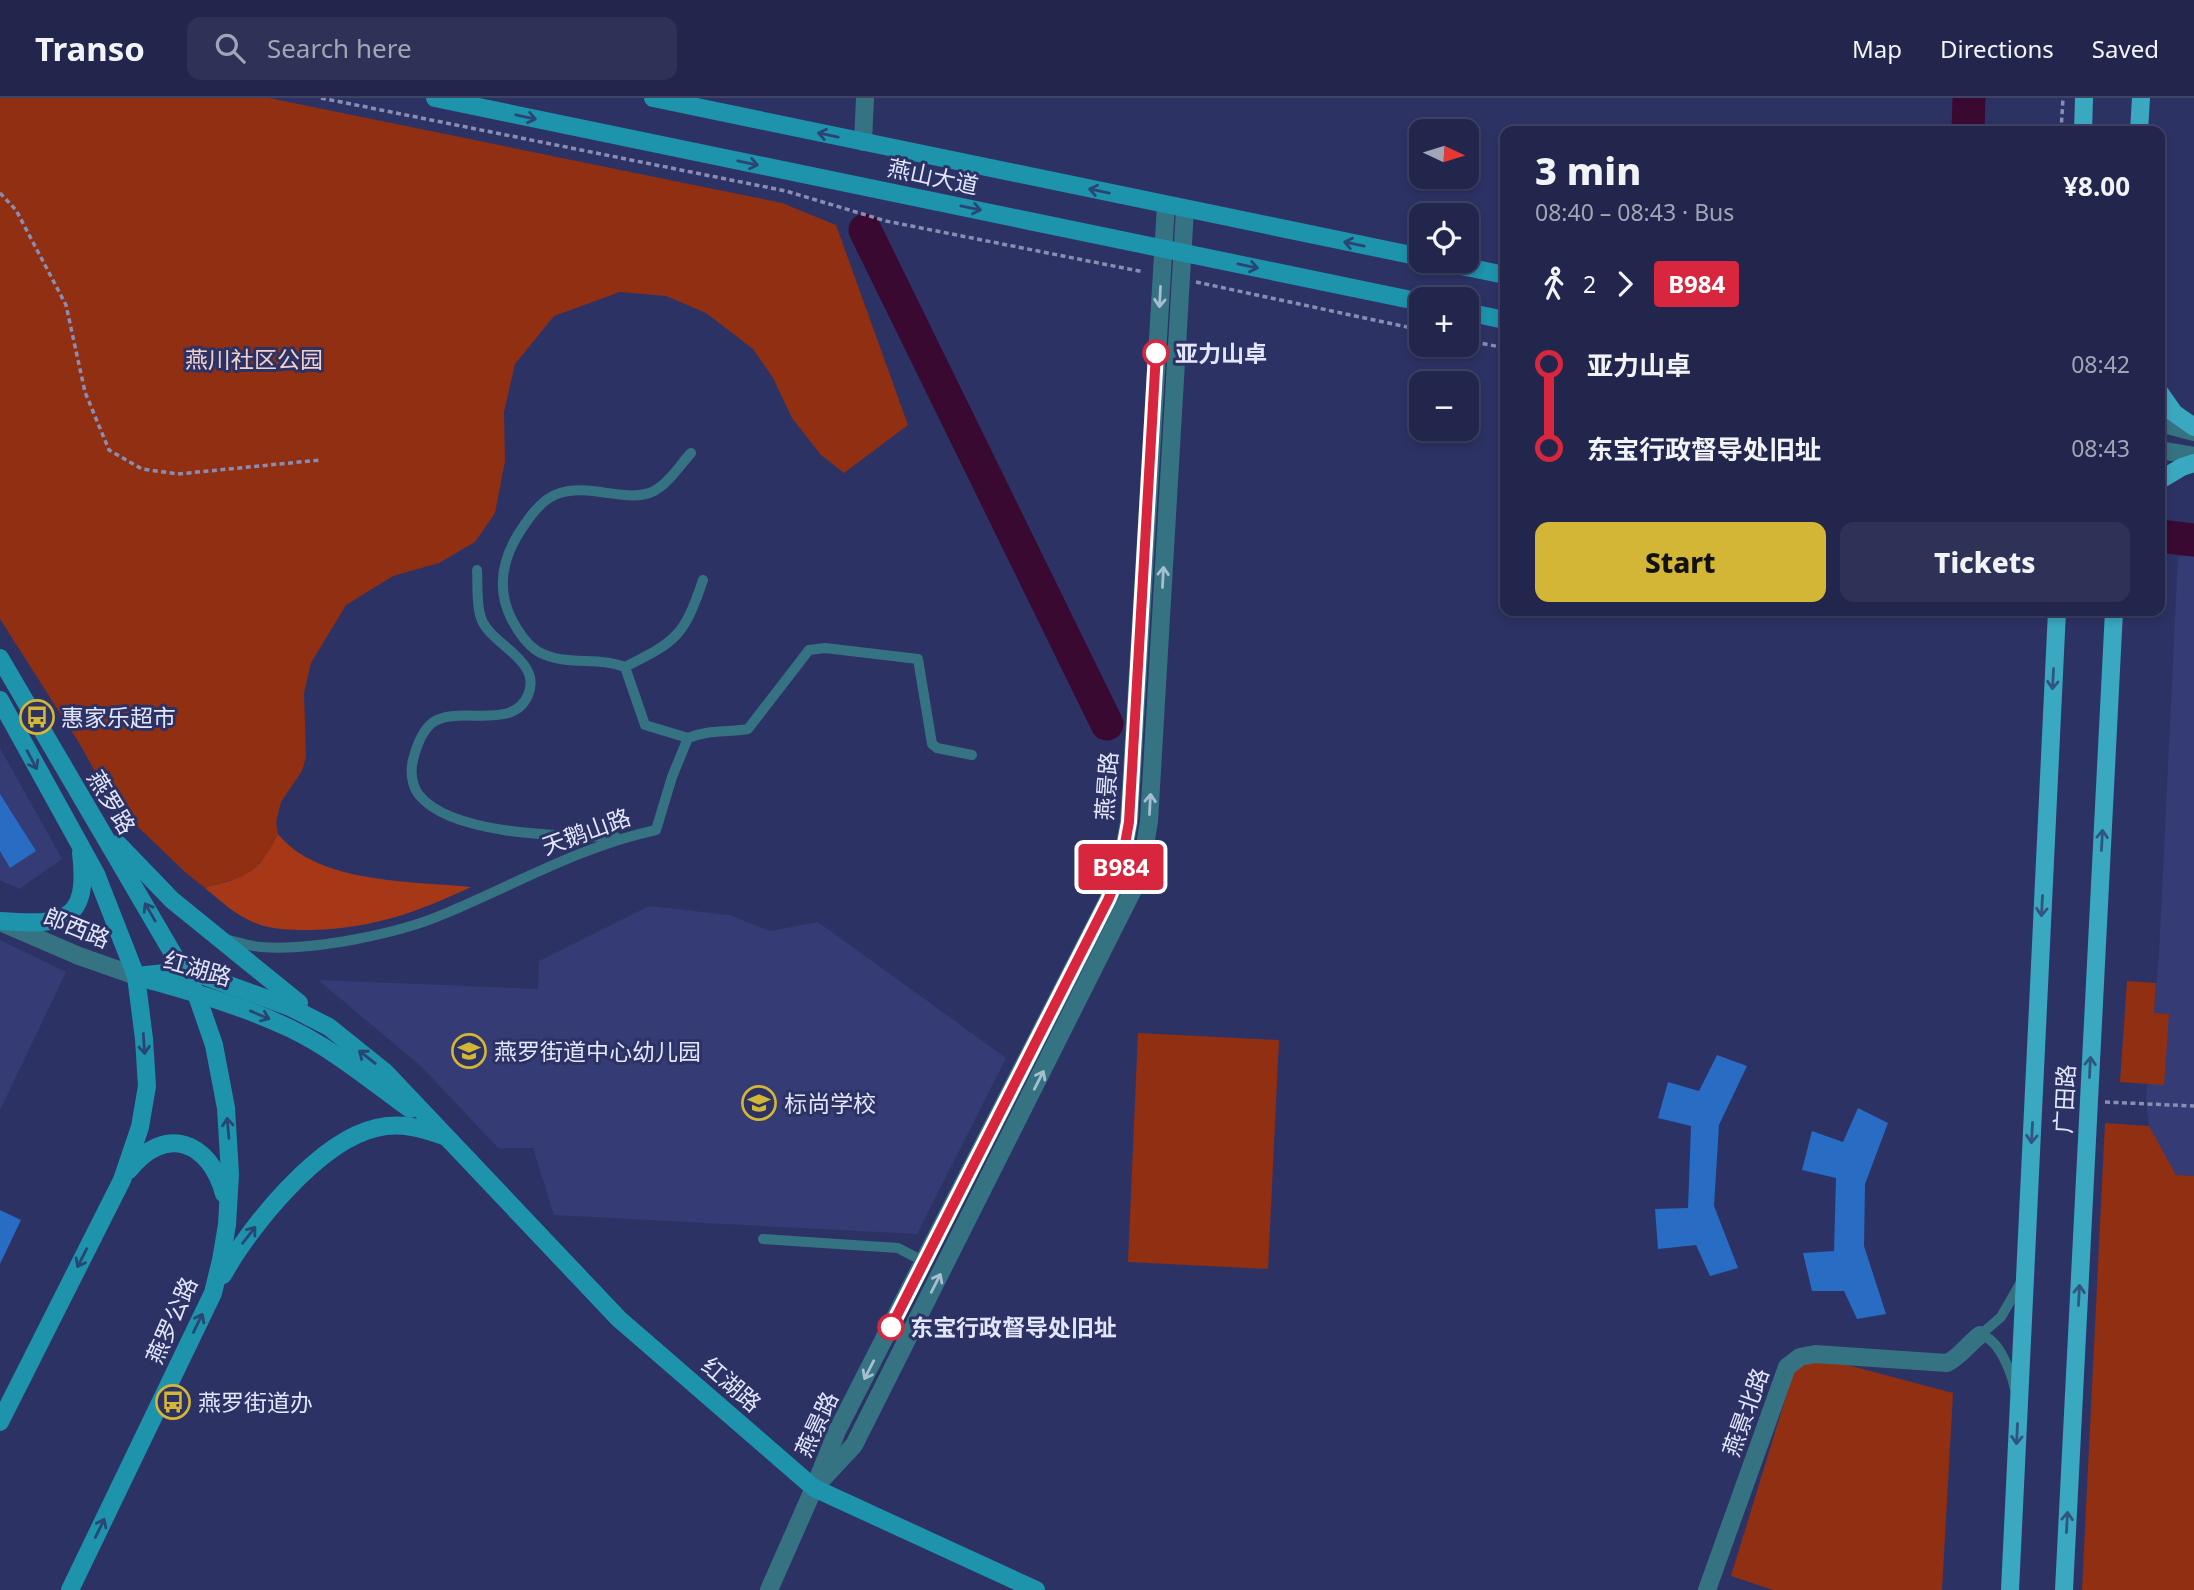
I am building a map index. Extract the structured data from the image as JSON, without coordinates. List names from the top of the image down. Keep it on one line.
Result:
{"streets":{"main road":["燕山大道","燕罗路","红湖路","广田路","燕罗公路"],"street":["燕景路","郎西路","燕景北路"],"lane":["天鹅山路"]},"crossings":[["燕山大道","燕景路"],["燕景路","红湖路"],["燕罗路","红湖路"],["燕罗路","燕罗公路"],["郎西路","红湖路"],["红湖路","燕罗公路"]],"parks":["燕川社区公园"],"places":{"other":["亚力山卓","东宝行政督导处旧址"],"bus stop":["惠家乐超市","燕罗街道办"],"school or university":["燕罗街道中心幼儿园","标尚学校"]},"lines":["bus line B984"],"north":"right","page":{"header":"Transo","search":"Search here","nav":["Map","Directions","Saved"],"on_map":"B984","map_buttons":["+","−"],"heading":["3 min","08:40 – 08:43 · Bus","¥8.00"],"legs":["2","B984"],"list":[{"name":"亚力山卓","value":"08:42"},{"name":"东宝行政督导处旧址","value":"08:43"}],"buttons":["Start","Tickets"]}}
